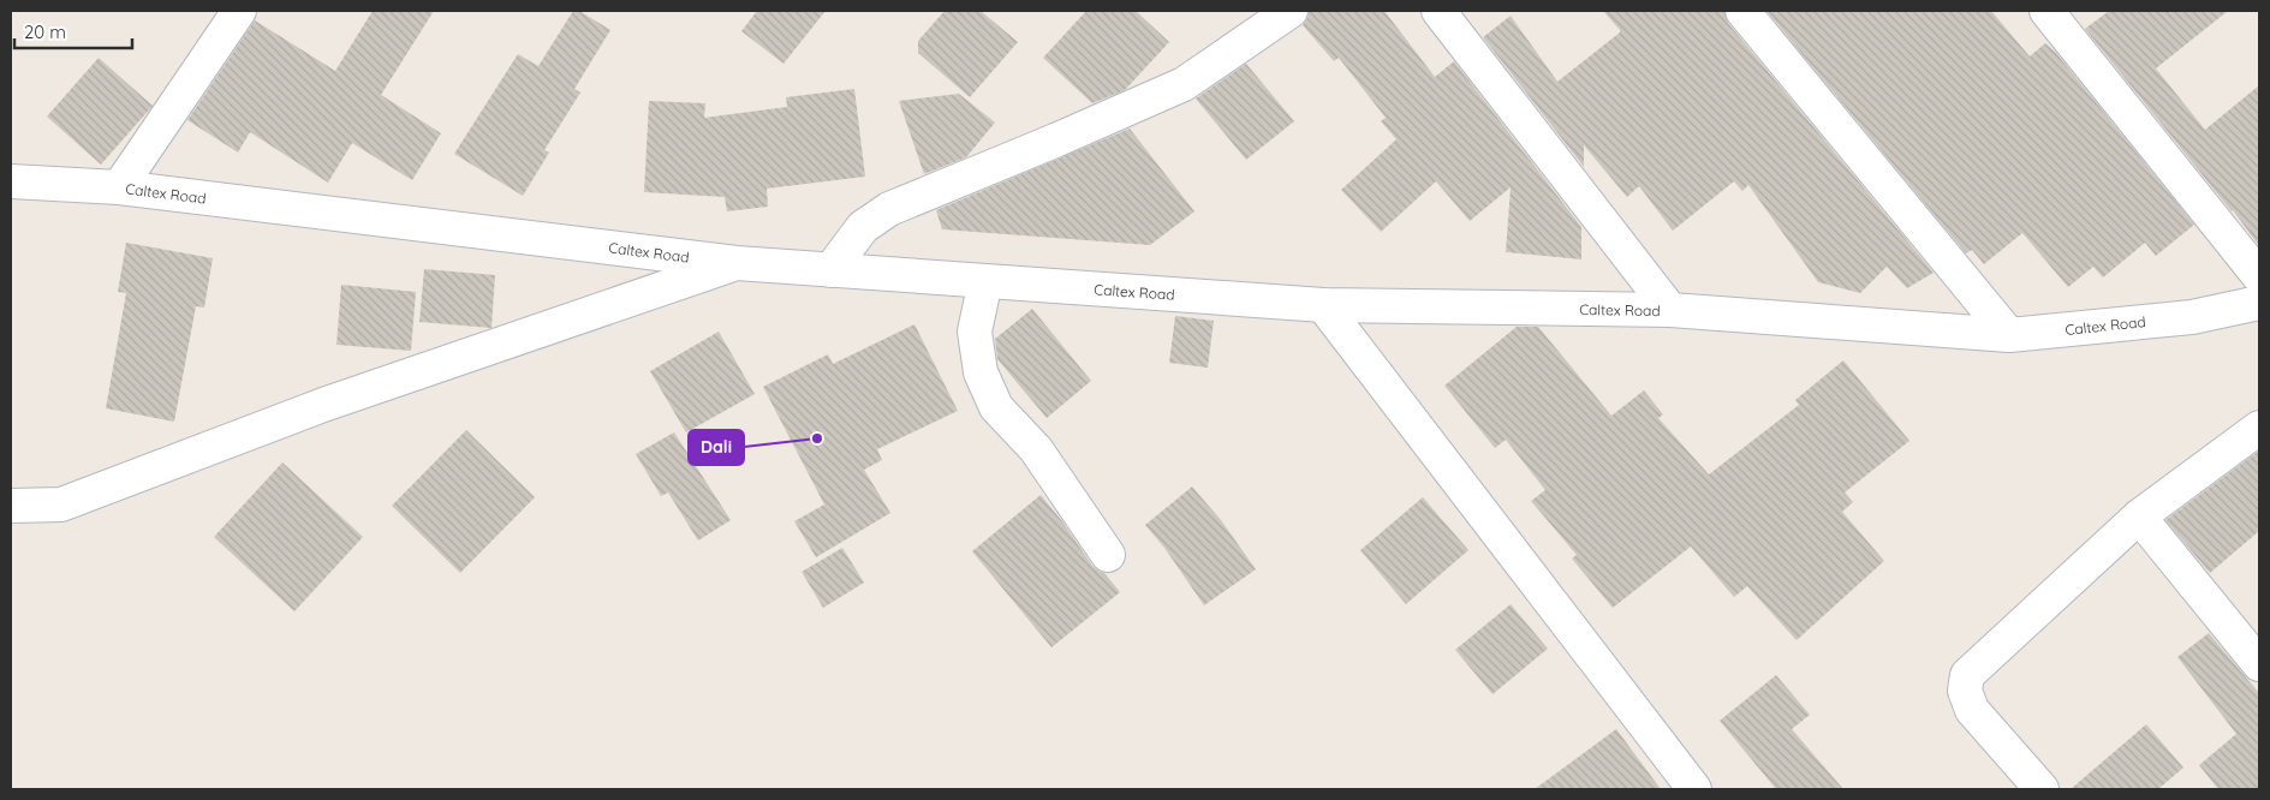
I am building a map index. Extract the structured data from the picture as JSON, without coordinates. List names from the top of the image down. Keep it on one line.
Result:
{"streets":{"street":["Caltex Road"]},"places":["Dali"],"scale_bar":"20 m"}
